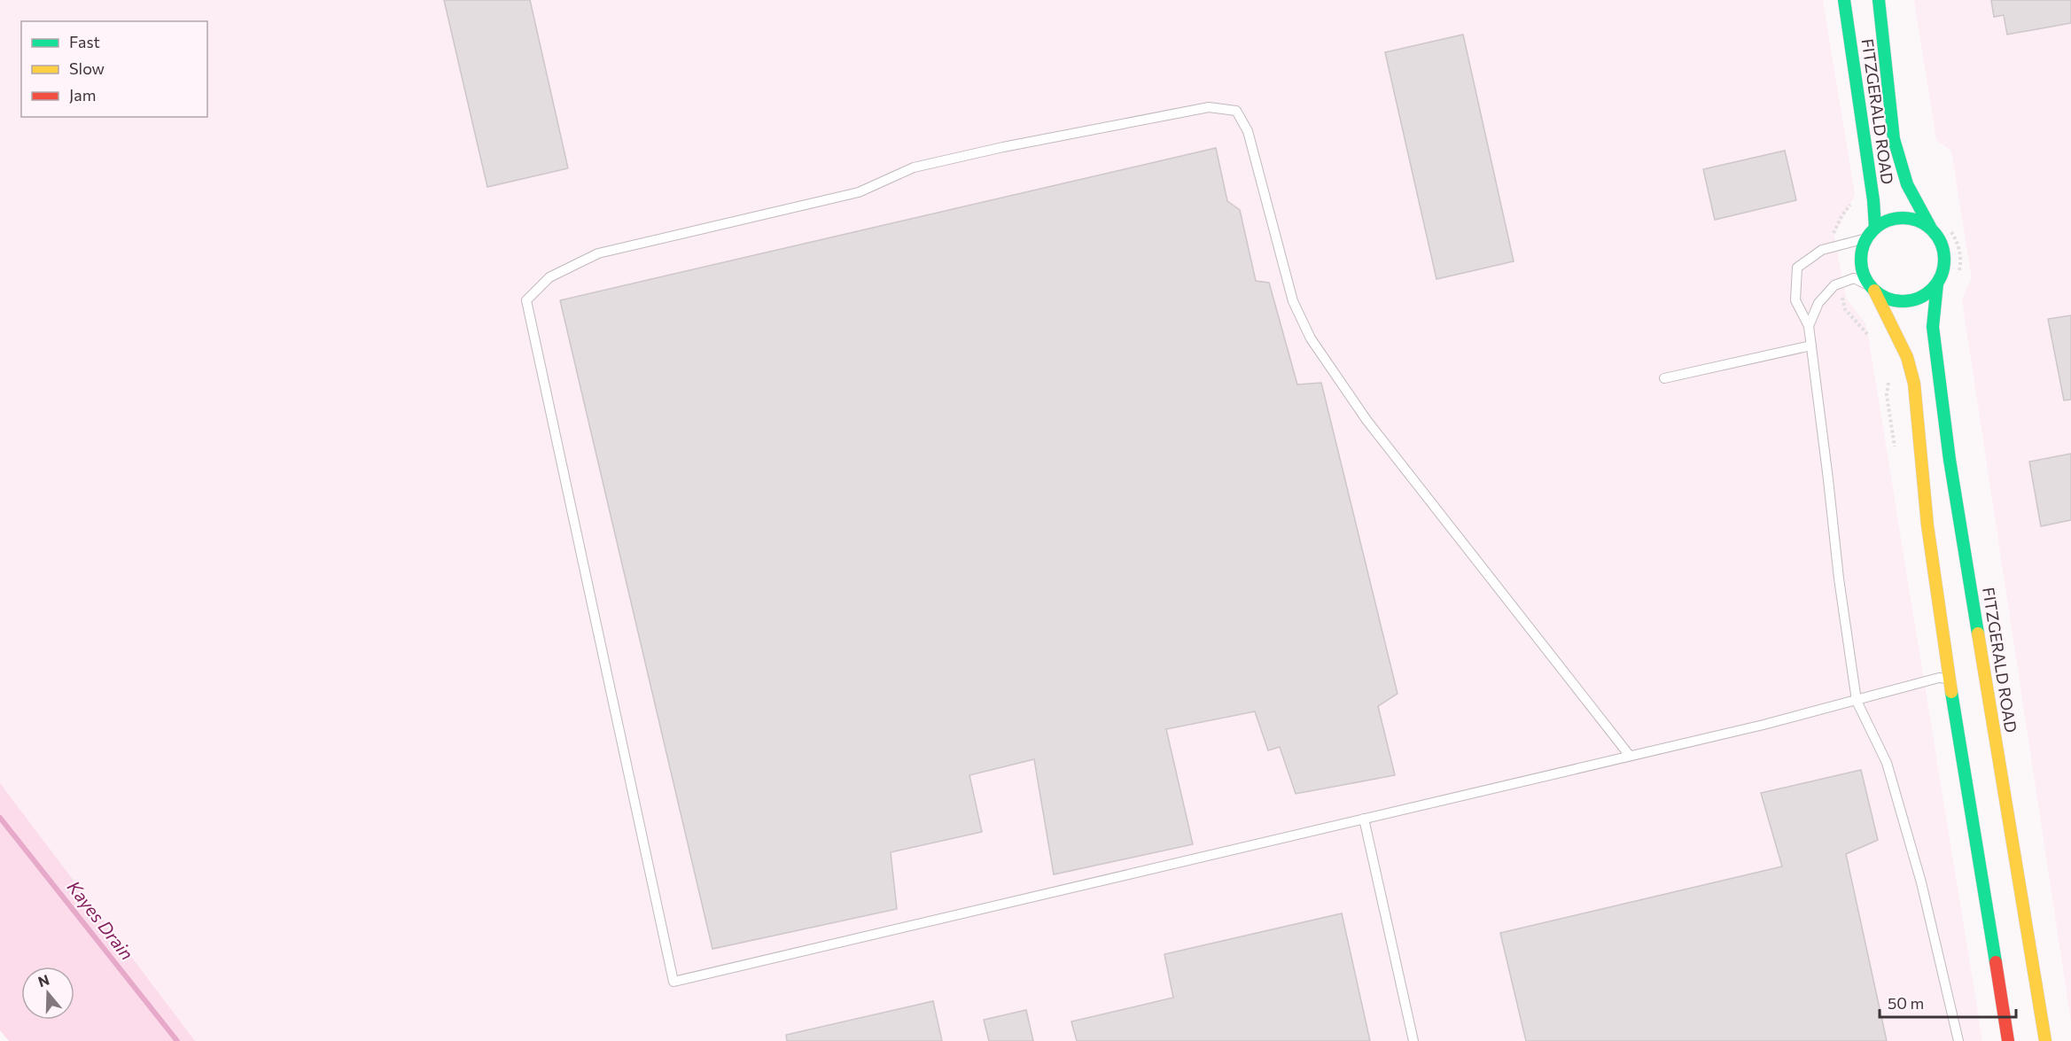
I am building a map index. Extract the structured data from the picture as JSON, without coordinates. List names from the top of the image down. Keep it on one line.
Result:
{"streets":{"main road":["FITZGERALD ROAD"]},"water":["Kayes Drain"],"legend":["Fast","Slow","Jam"],"scale_bar":"50 m","north":"top"}
